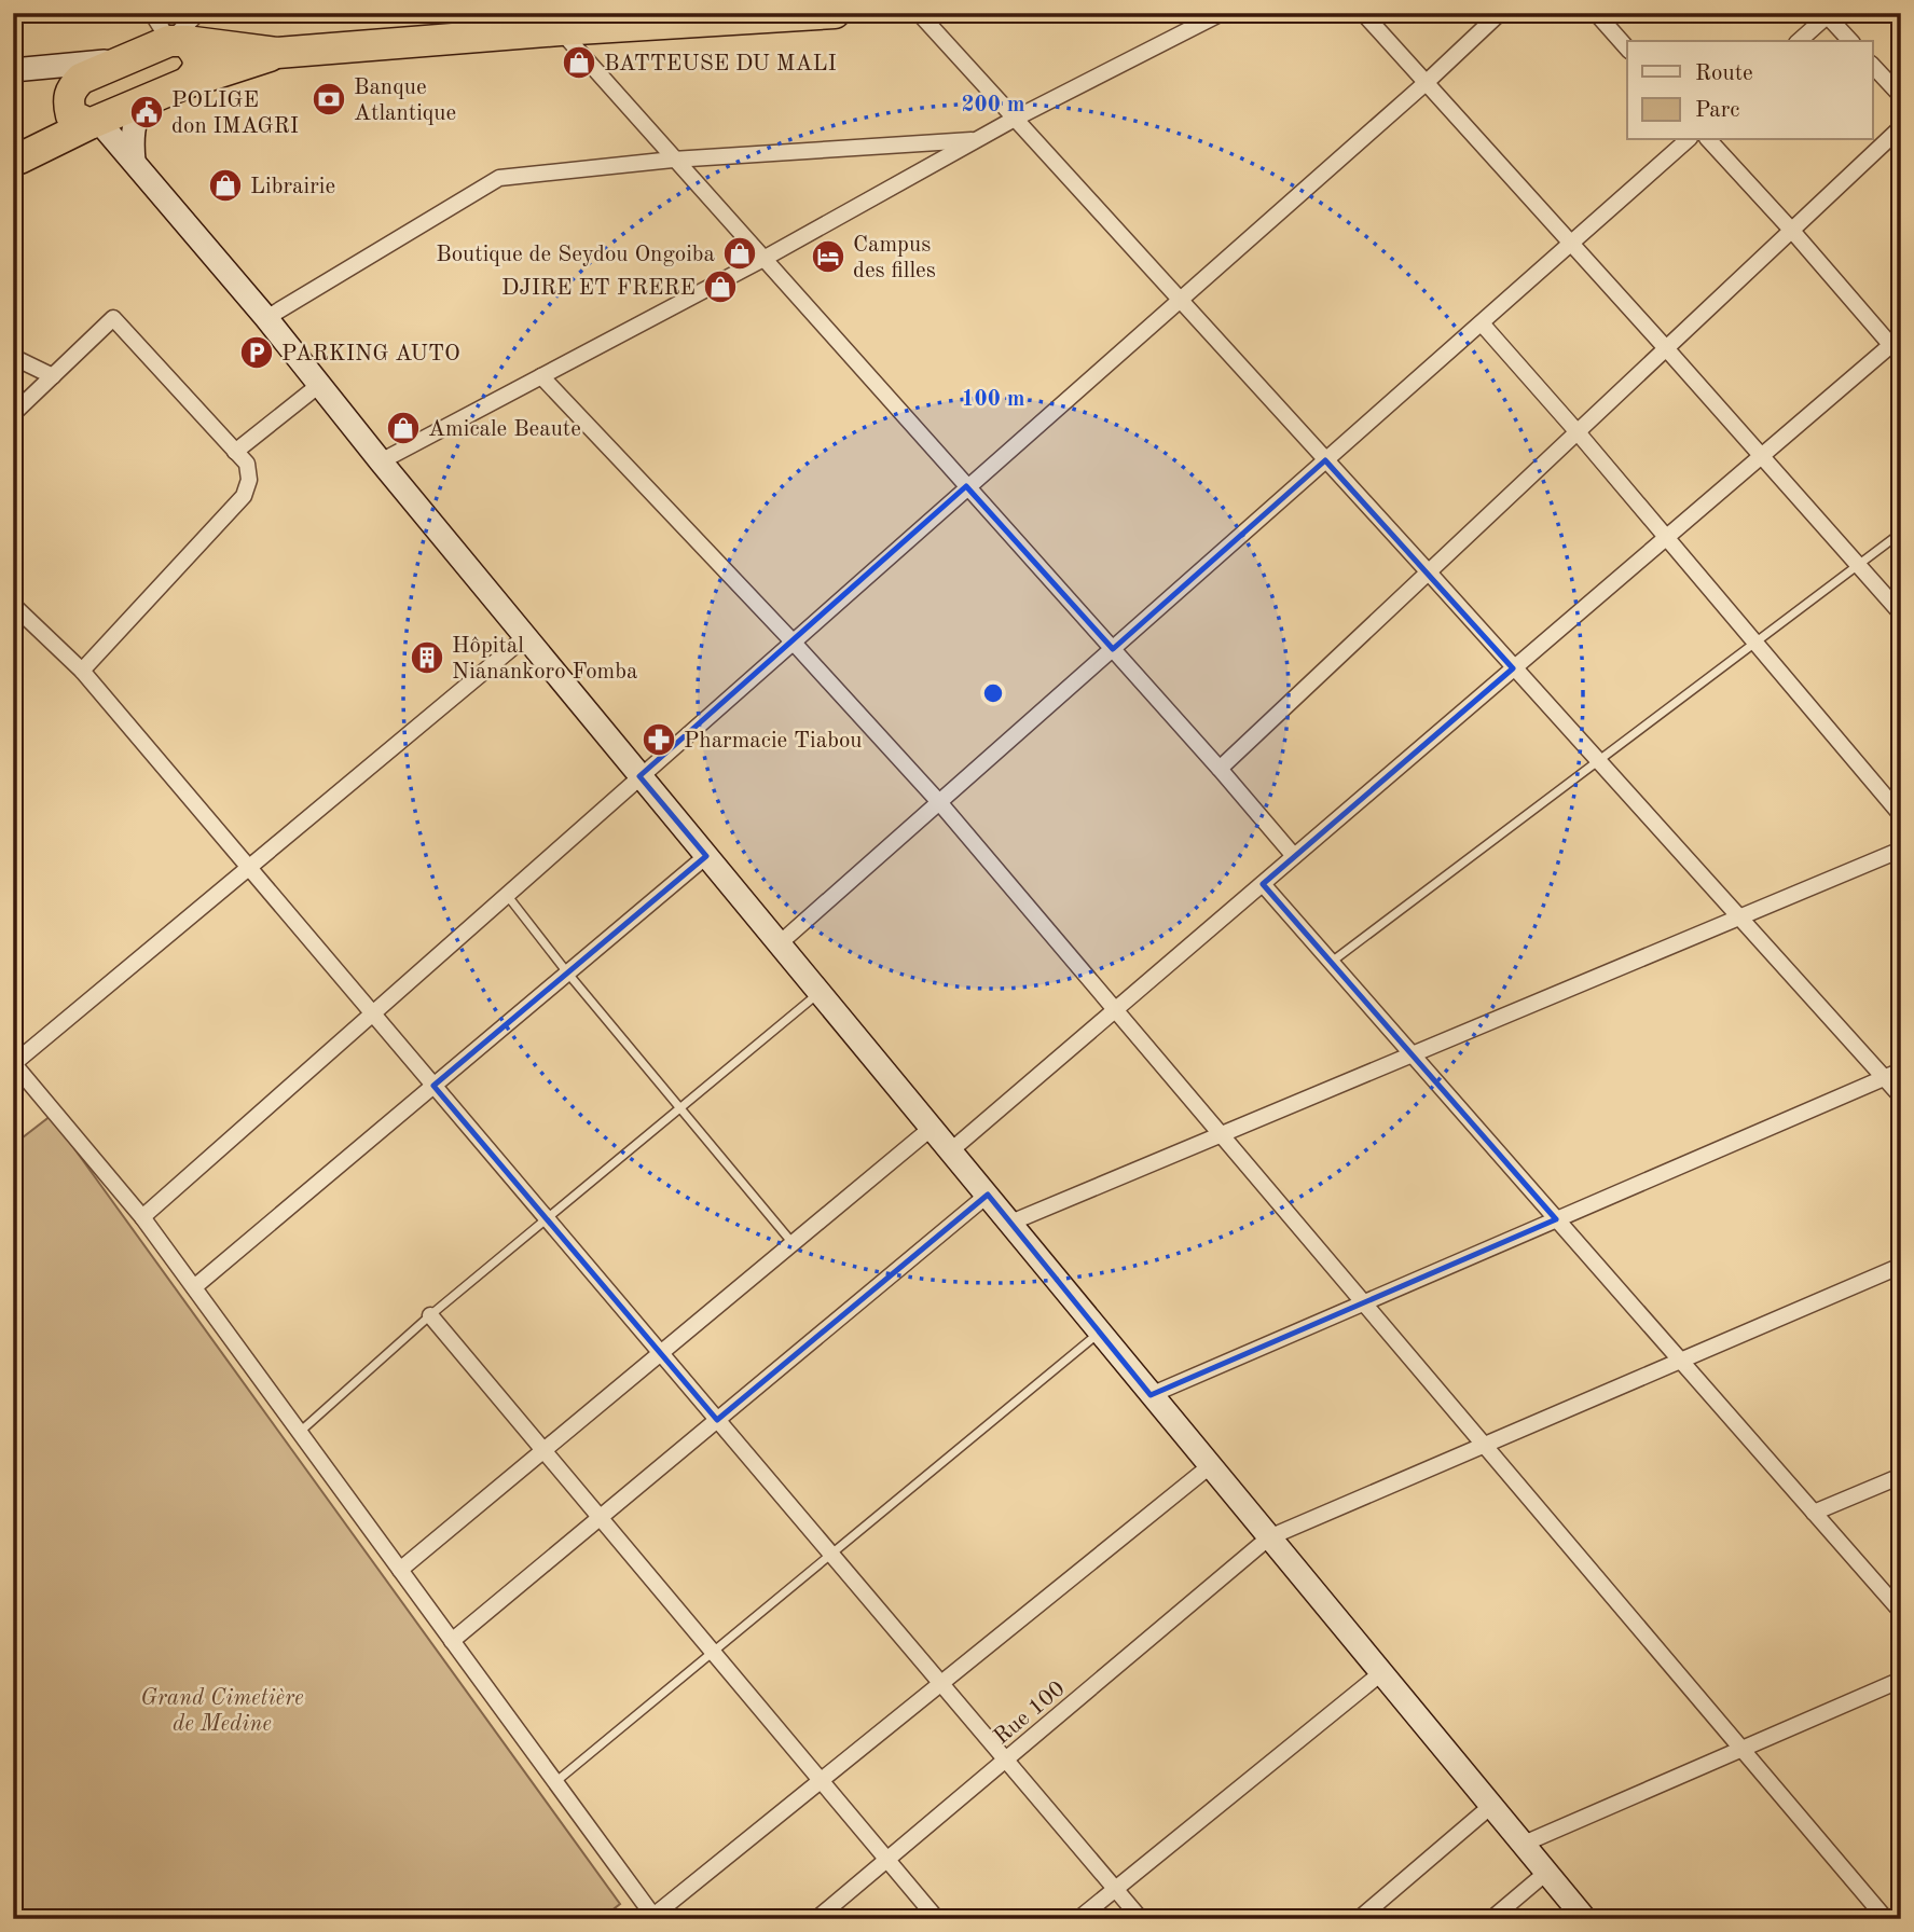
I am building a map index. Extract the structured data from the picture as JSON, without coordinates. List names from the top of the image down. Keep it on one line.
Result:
{"streets":{"street":["Rue 100"]},"parks":["Grand Cimetière de Medine"],"places":{"shop":["BATTEUSE DU MALI","Librairie","Boutique de Seydou Ongoiba","DJIRE ET FRERE","Amicale Beaute"],"bank":["Banque Atlantique"],"public building":["POLIGE don IMAGRI"],"hotel":["Campus des filles"],"parking":["PARKING AUTO"],"building":["Hôpital Nianankoro Fomba"],"pharmacy":["Pharmacie Tiabou"]},"legend":["Route","Parc"],"rings":["200 m","100 m"]}
